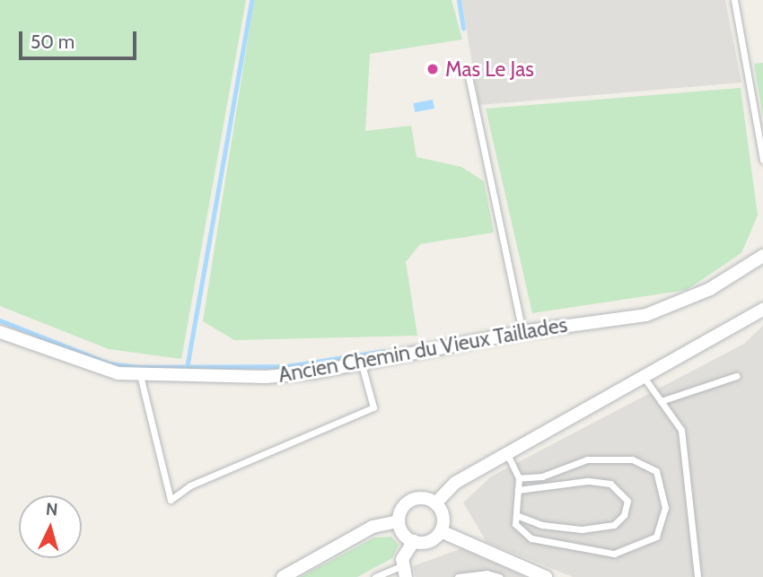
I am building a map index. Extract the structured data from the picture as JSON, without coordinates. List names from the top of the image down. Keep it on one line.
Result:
{"streets":{"street":["Ancien Chemin du Vieux Taillades"]},"places":["Mas Le Jas"],"scale_bar":"50 m","north":"top"}
